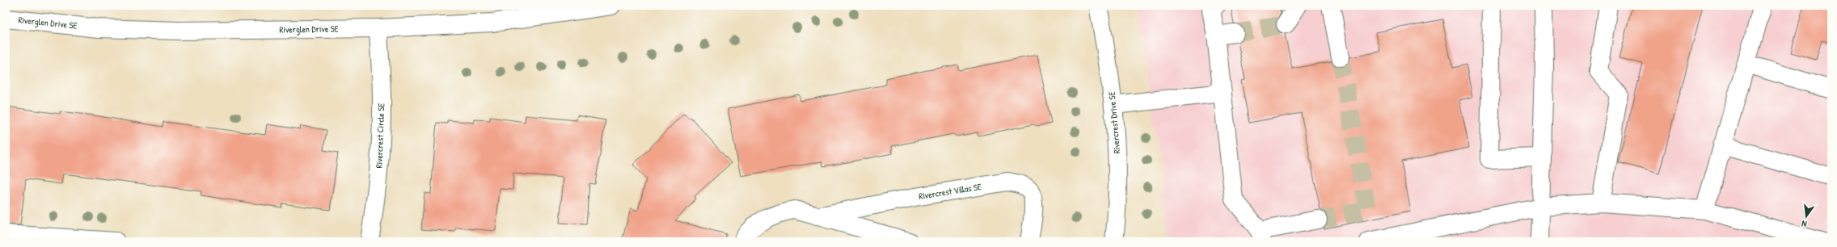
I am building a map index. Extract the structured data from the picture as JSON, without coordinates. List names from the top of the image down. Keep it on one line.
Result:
{"streets":{"street":["Riverglen Drive SE","Rivercrest Drive SE","Rivercrest Circle SE","Rivercrest Villas SE"]},"crossings":[["Riverglen Drive SE","Rivercrest Circle SE"]],"north":"bottom"}
